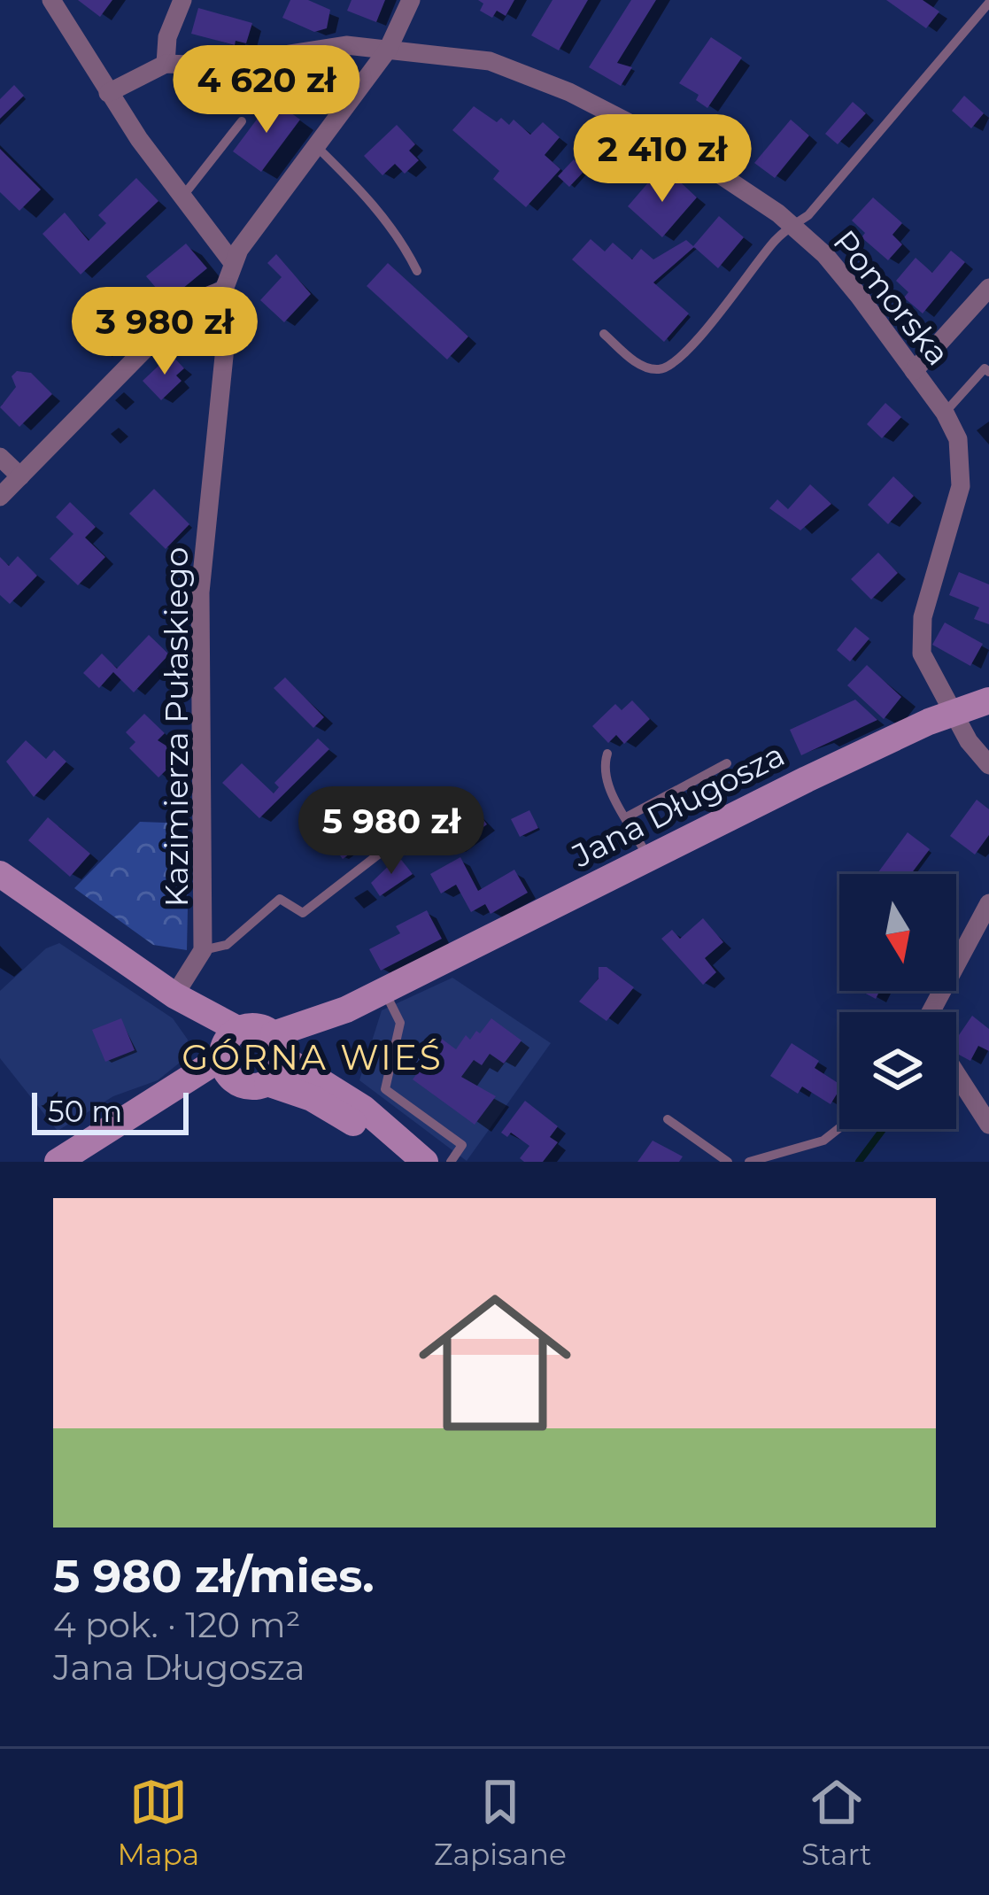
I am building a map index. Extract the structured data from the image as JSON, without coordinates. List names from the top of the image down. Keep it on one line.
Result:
{"streets":{"street":["Pomorska","Kazimierza Pułaskiego","Jana Długosza"]},"crossings":[["Pomorska","Kazimierza Pułaskiego"],["Pomorska","Jana Długosza"]],"districts":["GÓRNA WIEŚ"],"scale_bar":"50 m","north":"bottom","page":{"price":["4 620 zł","2 410 zł","3 980 zł","5 980 zł"],"scale":"50 m","list":[{"name":"5 980 zł/mies.","note":"4 pok. · 120 m² · Jana Długosza"}],"tabs":["Mapa","Zapisane","Start"]}}
